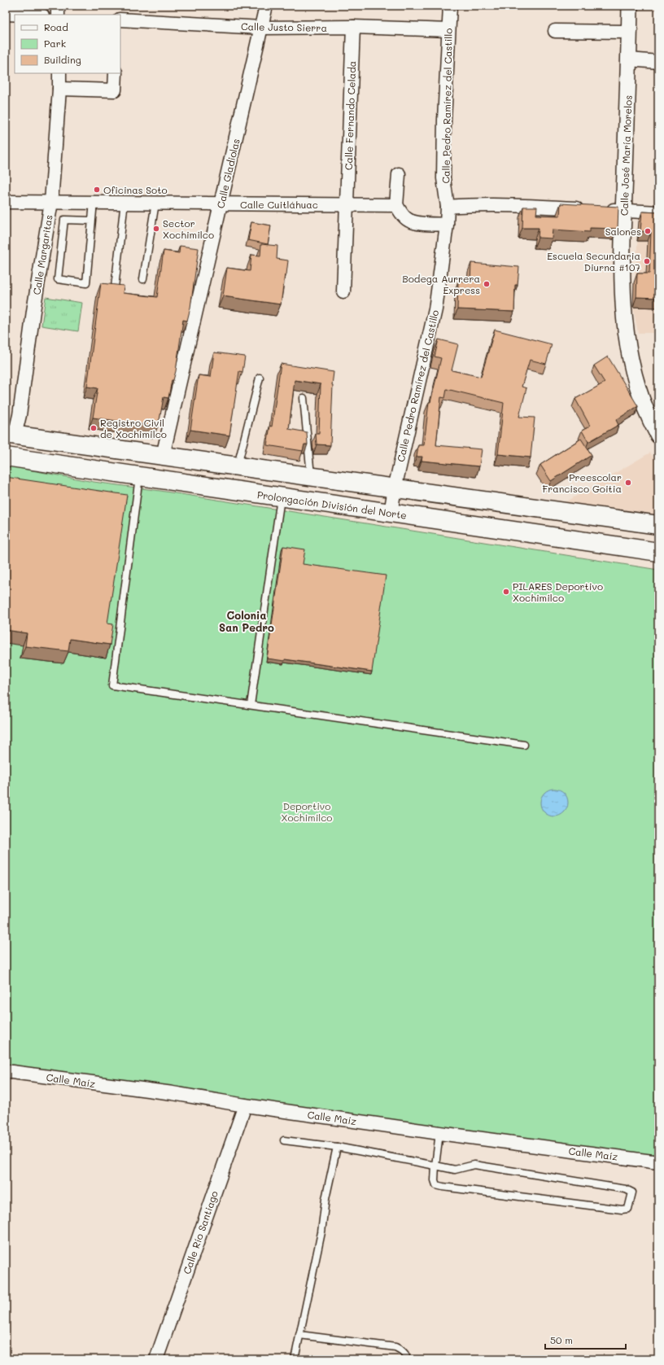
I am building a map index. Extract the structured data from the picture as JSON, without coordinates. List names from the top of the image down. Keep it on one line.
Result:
{"streets":{"main road":["Prolongación División del Norte"],"street":["Calle Justo Sierra","Calle Pedro Ramírez del Castillo","Calle Fernando Celada","Calle José María Morelos","Calle Gladiolas","Calle Cuitláhuac","Calle Margaritas","Calle Maíz","Calle Río Santiago"]},"crossings":[["Calle Justo Sierra","Calle Pedro Ramírez del Castillo"],["Calle Justo Sierra","Calle Fernando Celada"],["Calle Justo Sierra","Calle Gladiolas"],["Calle Pedro Ramírez del Castillo","Prolongación División del Norte"],["Calle Fernando Celada","Calle Cuitláhuac"],["Calle Gladiolas","Calle Cuitláhuac"],["Calle Cuitláhuac","Calle Margaritas"],["Calle Maíz","Calle Río Santiago"]],"districts":["Colonia San Pedro"],"parks":["Deportivo Xochimilco"],"places":["Oficinas Soto","Sector Xochimilco","Salones","Escuela Secundaria Diurna #107","Bodega Aurrera Express","Registro Civil de Xochimilco","Preescolar Francisco Goitia","PILARES Deportivo Xochimilco"],"legend":["Road","Park","Building"],"scale_bar":"50 m"}
